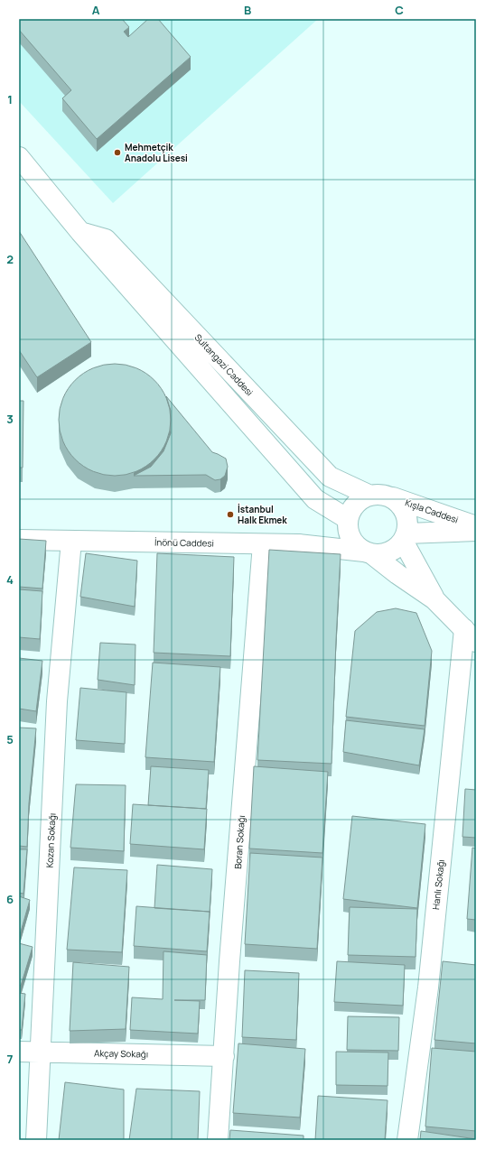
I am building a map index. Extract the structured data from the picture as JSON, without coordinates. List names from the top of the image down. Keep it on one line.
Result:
{"streets":{"street":["Sultangazi Caddesi","Kışla Caddesi","İnönü Caddesi","Kozan Sokağı","Boran Sokağı","Hanlı Sokağı","Akçay Sokağı"]},"crossings":[["Sultangazi Caddesi","Kışla Caddesi"],["Sultangazi Caddesi","İnönü Caddesi"],["Sultangazi Caddesi","Hanlı Sokağı"],["Kışla Caddesi","İnönü Caddesi"],["İnönü Caddesi","Kozan Sokağı"],["İnönü Caddesi","Boran Sokağı"],["Kozan Sokağı","Akçay Sokağı"],["Boran Sokağı","Akçay Sokağı"]],"places":["Mehmetçik Anadolu Lisesi","İstanbul Halk Ekmek"],"grid":{"columns":["A","B","C"],"rows":["1","2","3","4","5","6","7"]}}
